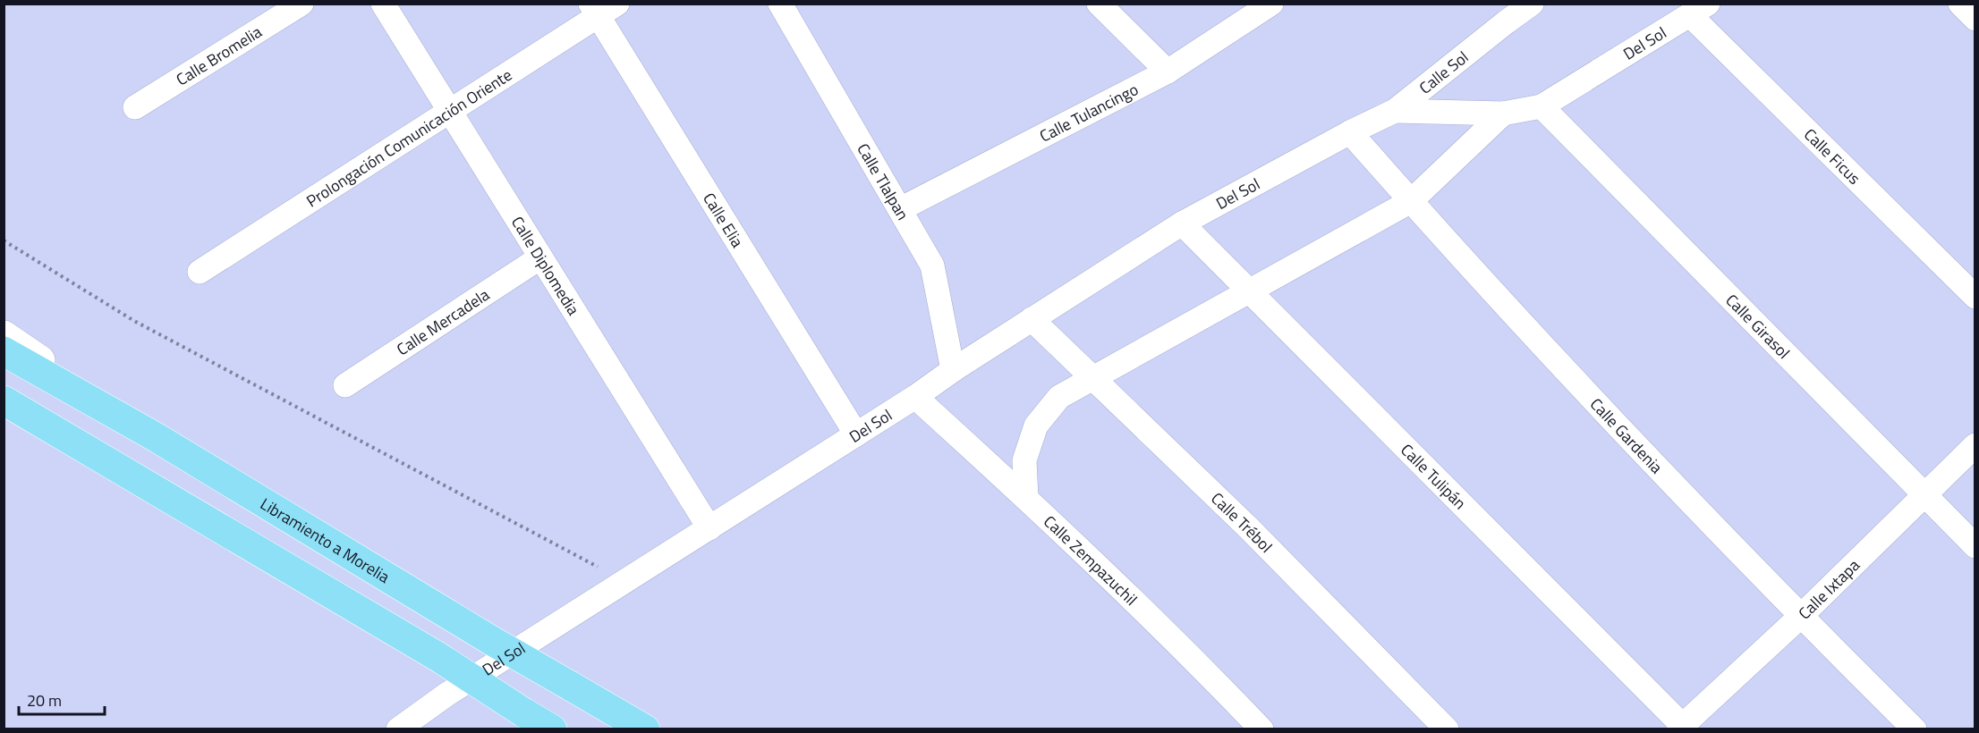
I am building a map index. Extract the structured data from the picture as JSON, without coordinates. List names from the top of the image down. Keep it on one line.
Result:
{"streets":{"highway":["Libramiento a Morelia"],"street":["Del Sol","Calle Bromelia","Calle Sol","Calle Tulancingo","Prolongación Comunicación Oriente","Calle Ficus","Calle Tlalpan","Calle Elia","Calle Diplomedia","Calle Mercadela","Calle Girasol","Calle Gardenia","Calle Tulipán","Calle Trébol","Calle Zempazuchil","Calle Ixtapa"]},"crossings":[["Del Sol","Calle Sol"],["Del Sol","Calle Ficus"],["Del Sol","Calle Tlalpan"],["Del Sol","Calle Elia"],["Del Sol","Calle Diplomedia"],["Del Sol","Calle Girasol"],["Del Sol","Calle Gardenia"],["Del Sol","Calle Tulipán"],["Del Sol","Calle Trébol"],["Del Sol","Calle Zempazuchil"],["Calle Sol","Calle Gardenia"],["Calle Tulancingo","Calle Tlalpan"],["Prolongación Comunicación Oriente","Calle Elia"],["Prolongación Comunicación Oriente","Calle Diplomedia"],["Calle Diplomedia","Calle Mercadela"],["Calle Girasol","Calle Ixtapa"],["Calle Gardenia","Calle Ixtapa"],["Calle Tulipán","Calle Ixtapa"]],"scale_bar":"20 m"}
